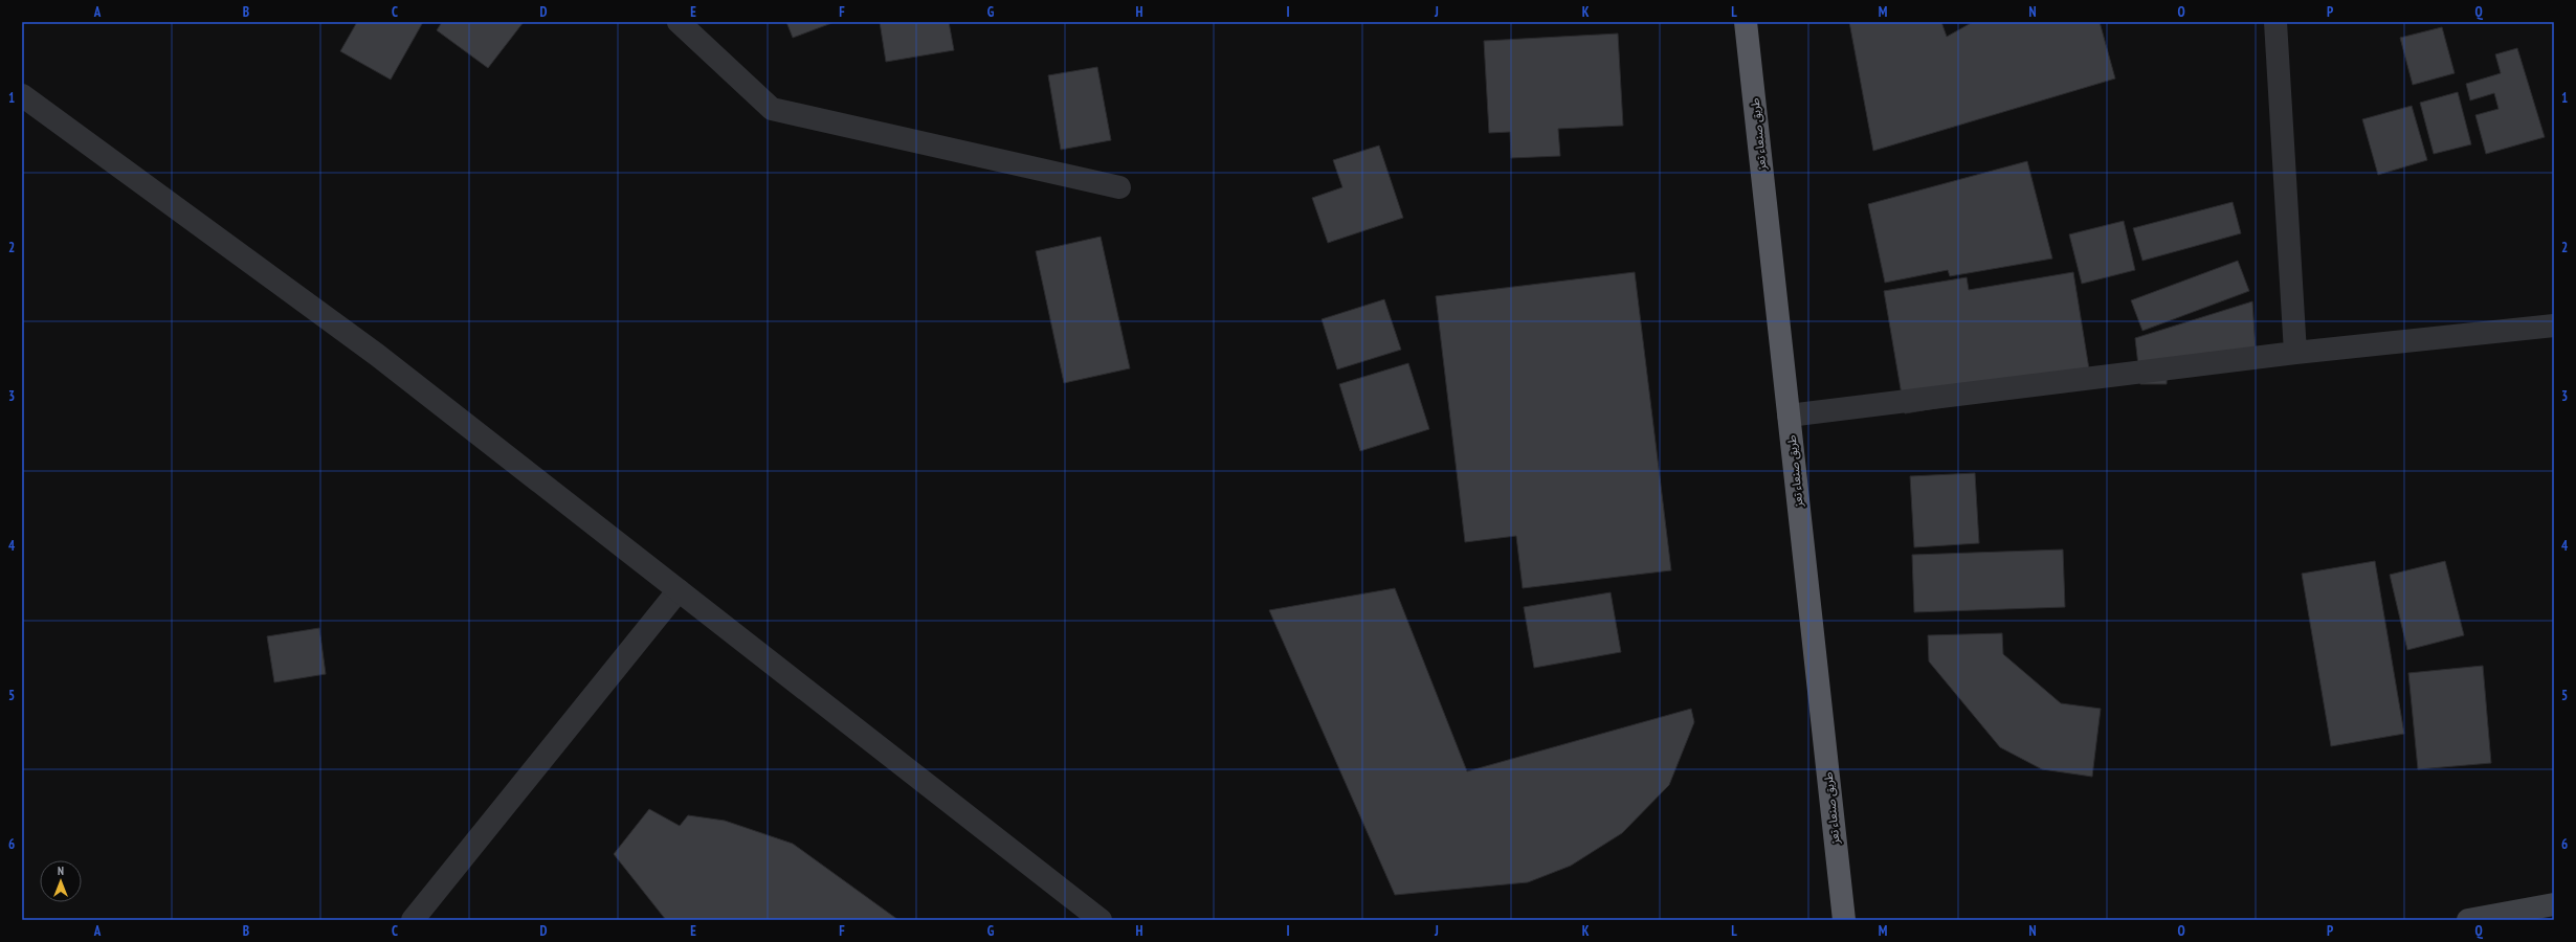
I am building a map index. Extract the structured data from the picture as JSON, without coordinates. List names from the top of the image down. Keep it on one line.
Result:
{"streets":{"highway":["طريق صنعاء تعز"]},"north":"top","grid":{"columns":["A","B","C","D","E","F","G","H","I","J","K","L","M","N","O","P","Q"],"rows":["1","2","3","4","5","6"]}}
